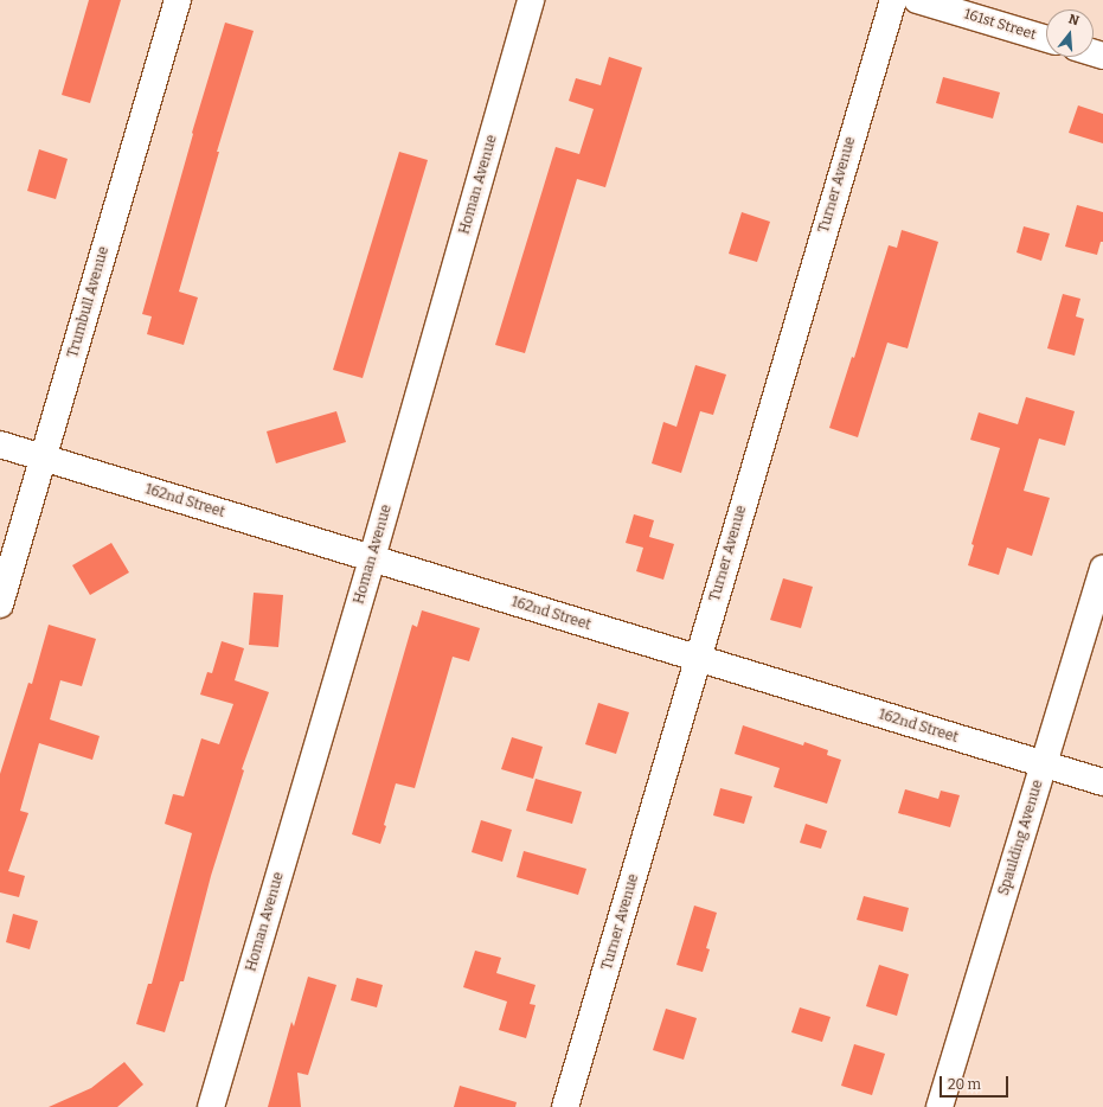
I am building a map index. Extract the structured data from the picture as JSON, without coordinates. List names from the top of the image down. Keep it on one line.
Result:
{"streets":{"street":["161st Street","Homan Avenue","Turner Avenue","Trumbull Avenue","162nd Street","Spaulding Avenue"]},"crossings":[["Homan Avenue","162nd Street"],["Turner Avenue","162nd Street"],["Trumbull Avenue","162nd Street"],["162nd Street","Spaulding Avenue"]],"scale_bar":"20 m","north":"top"}
